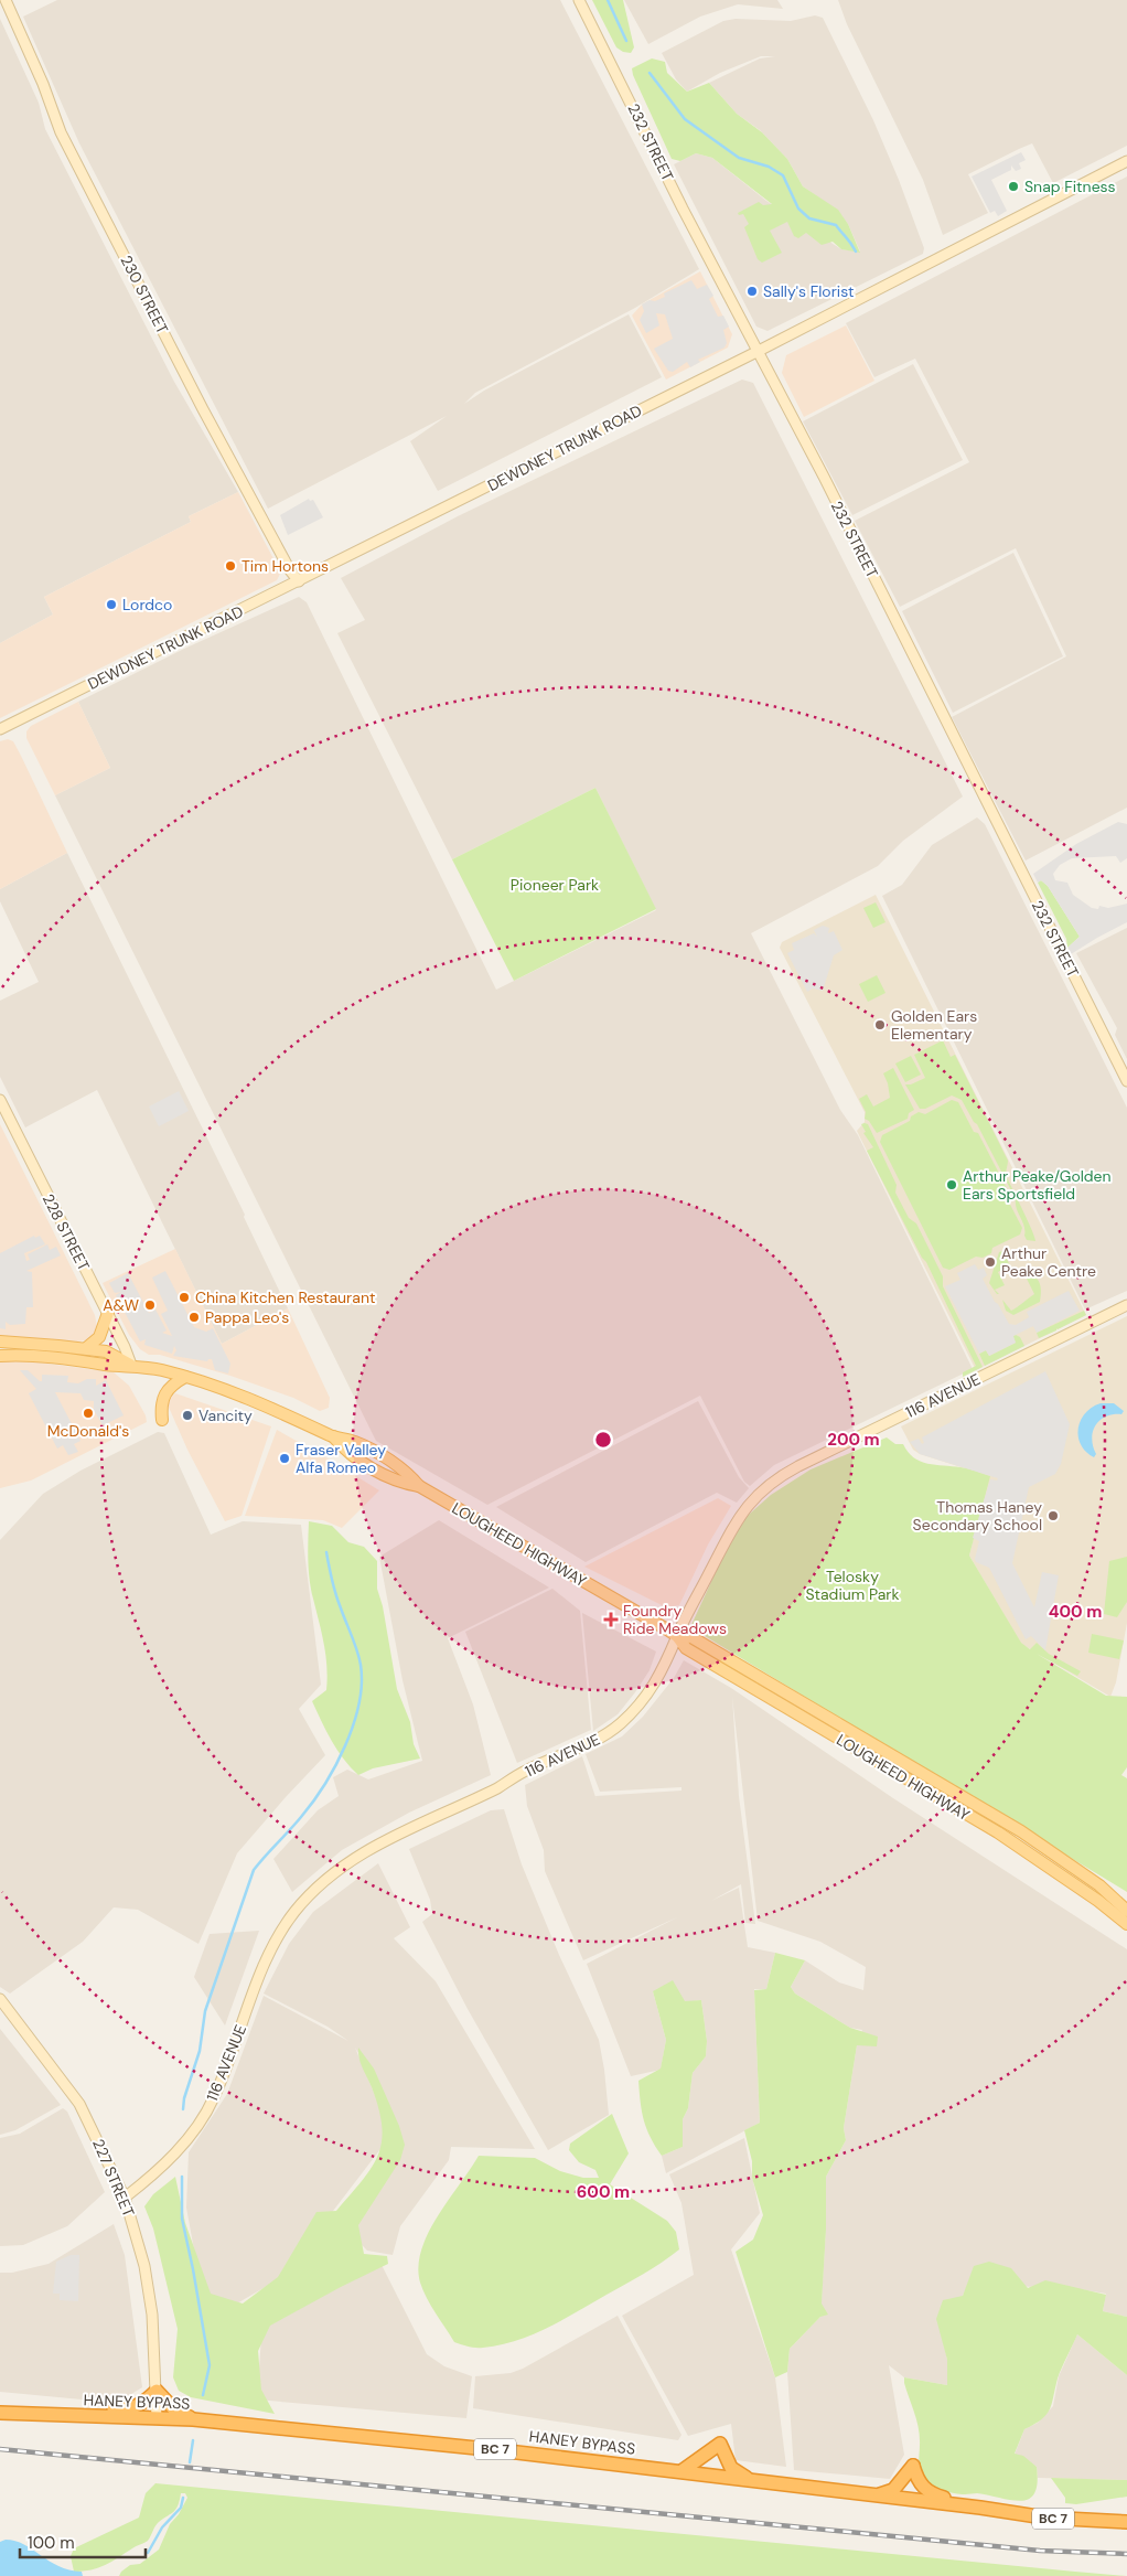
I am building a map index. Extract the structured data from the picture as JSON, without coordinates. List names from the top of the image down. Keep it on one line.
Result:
{"streets":{"highway":["HANEY BYPASS","BC 7"],"main road":["232 STREET","230 STREET","DEWDNEY TRUNK ROAD","228 STREET","116 AVENUE","LOUGHEED HIGHWAY","227 STREET"]},"crossings":[["232 STREET","DEWDNEY TRUNK ROAD"],["230 STREET","DEWDNEY TRUNK ROAD"],["228 STREET","LOUGHEED HIGHWAY"],["116 AVENUE","LOUGHEED HIGHWAY"],["116 AVENUE","227 STREET"],["227 STREET","HANEY BYPASS"]],"parks":["Pioneer Park","Telosky Stadium Park"],"places":{"other":["Snap Fitness","Sally's Florist","Tim Hortons","Lordco","Golden Ears Elementary","Arthur Peake/Golden Ears Sportsfield","Arthur Peake Centre","China Kitchen Restaurant","A&W","Pappa Leo's","McDonald's","Vancity","Fraser Valley Alfa Romeo","Thomas Haney Secondary School"],"health":["Foundry Ride Meadows"]},"scale_bar":"100 m","rings":["200 m","400 m","600 m"]}
